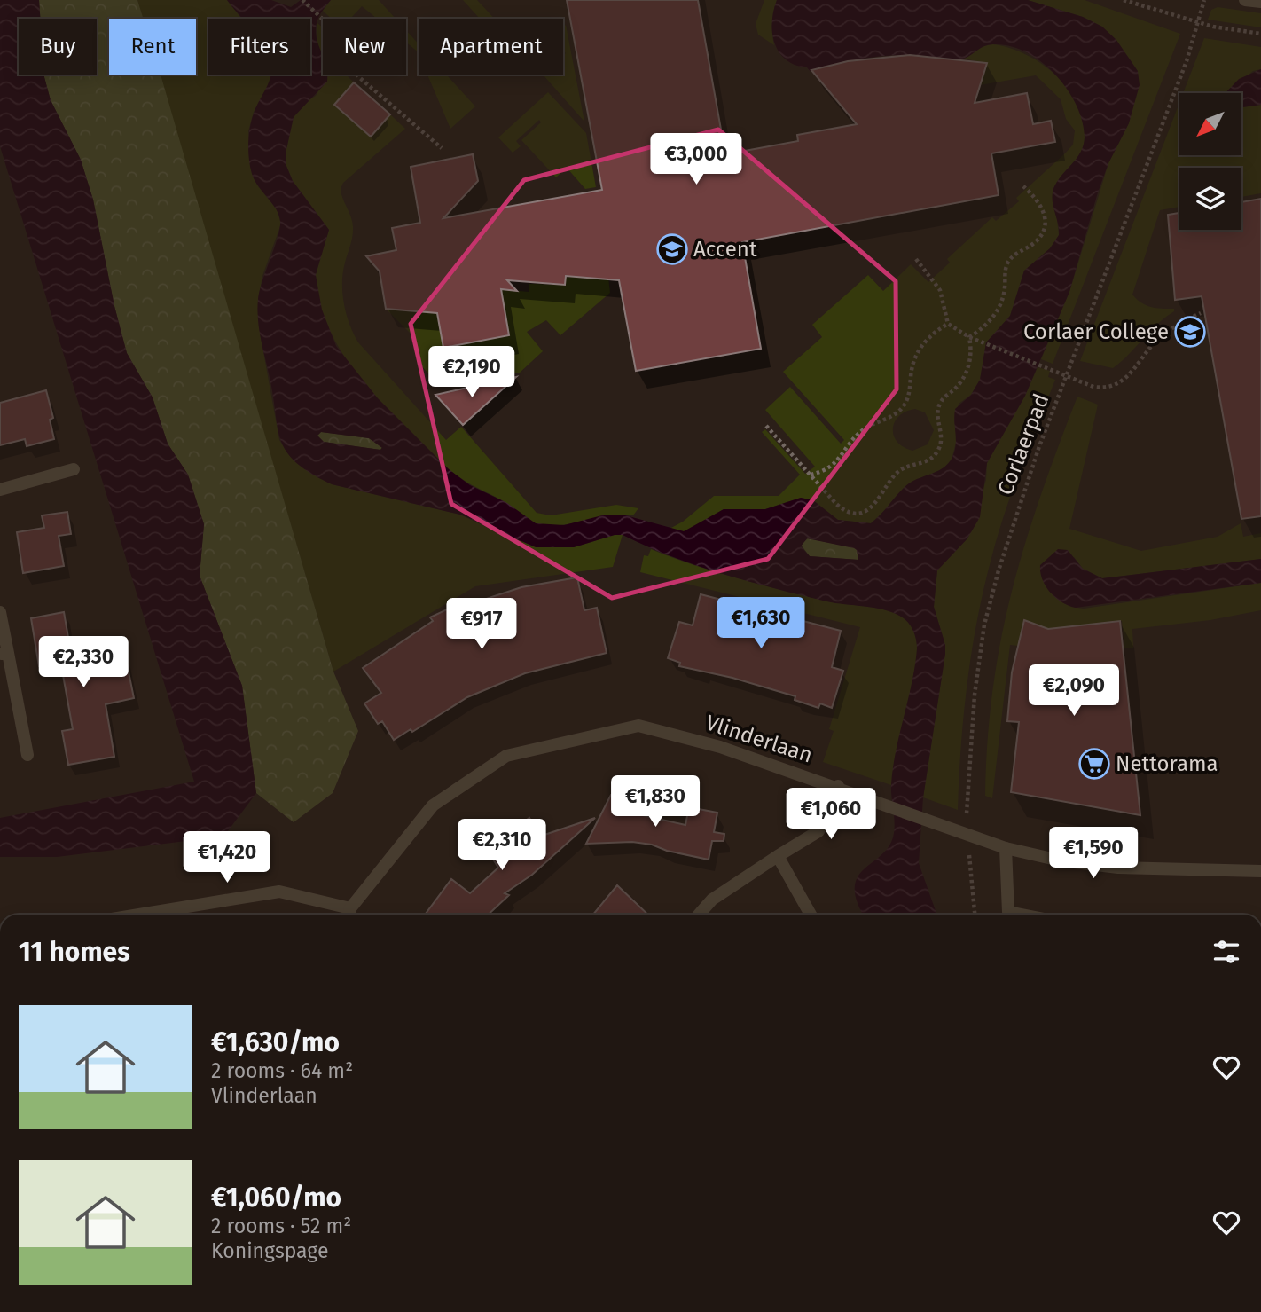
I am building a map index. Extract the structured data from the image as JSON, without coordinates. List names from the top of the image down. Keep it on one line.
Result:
{"streets":{"street":["Vlinderlaan"],"path":["Corlaerpad"]},"crossings":[["Corlaerpad","Vlinderlaan"]],"places":{"school or university":["Accent","Corlaer College"],"supermarket":["Nettorama"]},"north":"bottom left","page":{"chip":["Buy","Rent","Filters","New","Apartment"],"price":["€3,000","€2,190","€1,630","€917","€2,330","€2,090","€1,830","€1,060","€2,310","€1,590","€1,420"],"heading":"11 homes","list":[{"name":"€1,630/mo","note":"2 rooms · 64 m² · Vlinderlaan"},{"name":"€1,060/mo","note":"2 rooms · 52 m² · Koningspage"}]}}
